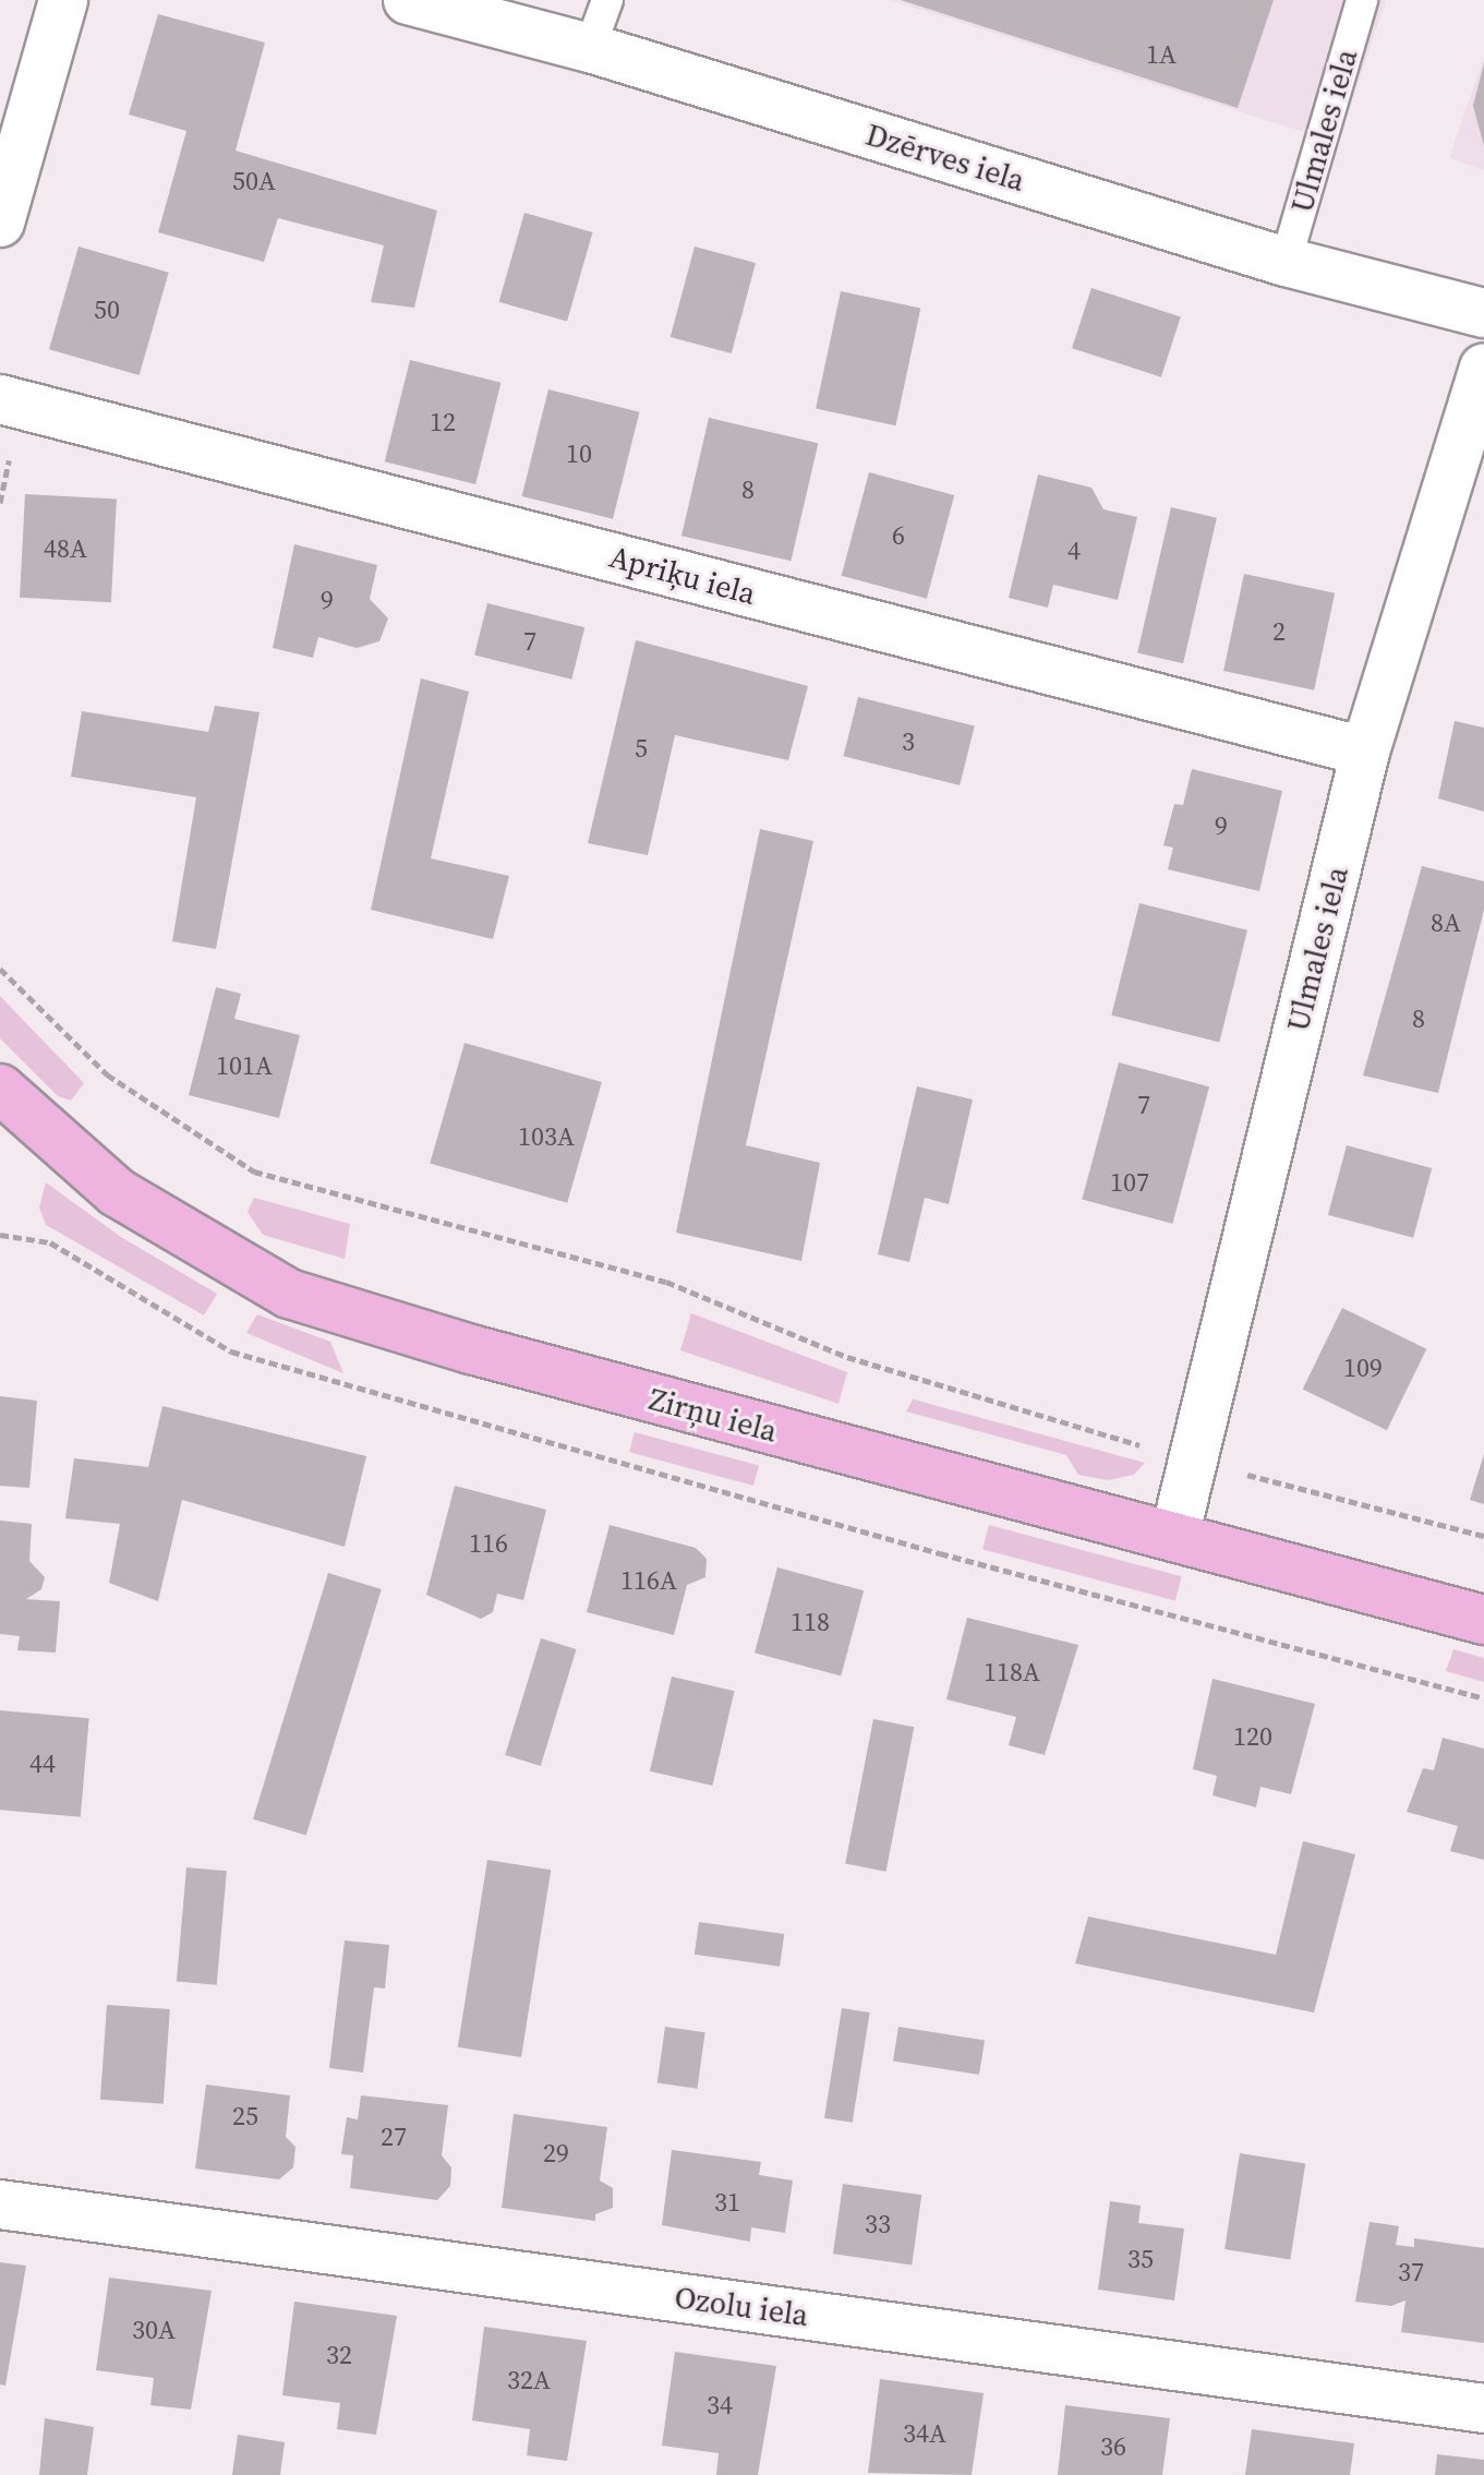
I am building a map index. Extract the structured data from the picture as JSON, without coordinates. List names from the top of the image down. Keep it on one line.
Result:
{"streets":{"highway":["Zirņu iela"],"street":["Ulmales iela","Dzērves iela","Apriķu iela","Ozolu iela"]},"crossings":[["Ulmales iela","Dzērves iela"],["Ulmales iela","Apriķu iela"],["Ulmales iela","Zirņu iela"]],"house_numbers":["1A","50A","50","12","10","8","6","48A","4","9","2","7","3","5","9","8A","8","101A","7","103A","107","109","116","116A","118","118A","120","44","25","27","29","31","33","35","37","30A","32","32A","34","34A","36"]}
